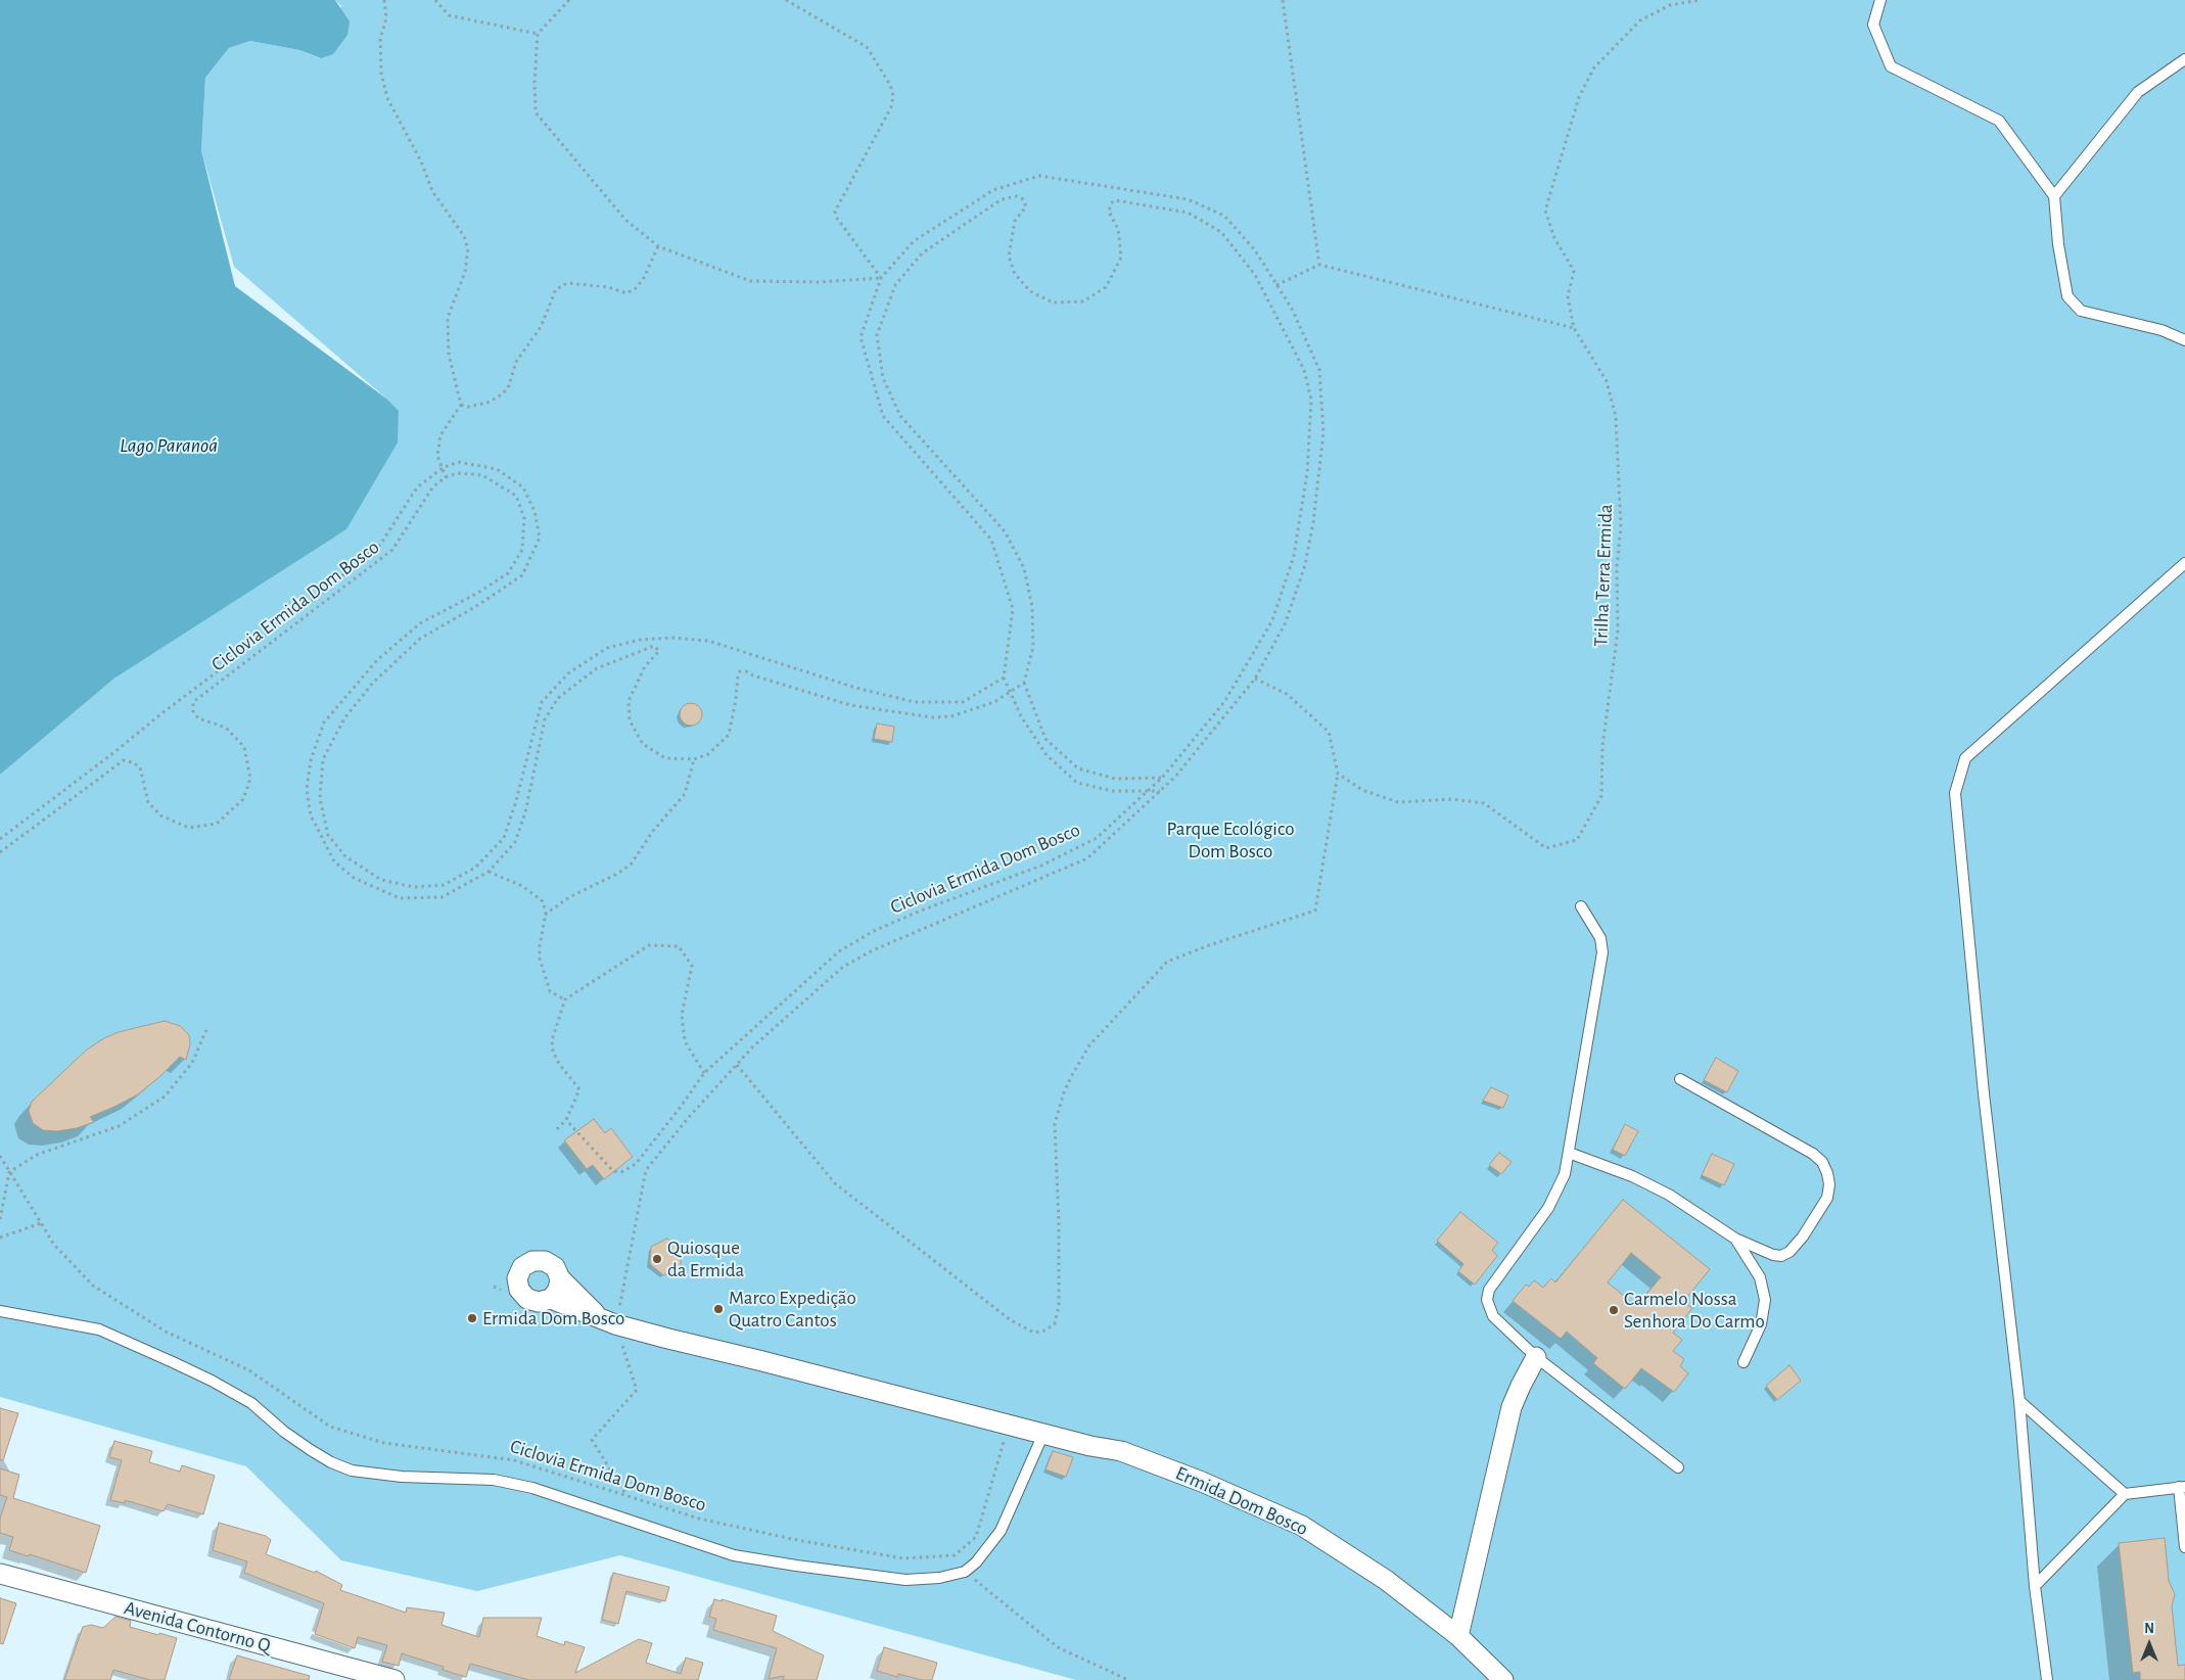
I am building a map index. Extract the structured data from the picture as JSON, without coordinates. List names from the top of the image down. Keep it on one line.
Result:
{"streets":{"street":["Ermida Dom Bosco","Avenida Contorno Q"],"path":["Trilha Terra Ermida","Ciclovia Ermida Dom Bosco"]},"crossings":[["Ciclovia Ermida Dom Bosco","Ermida Dom Bosco"]],"water":["Lago Paranoá"],"parks":["Parque Ecológico Dom Bosco"],"places":["Quiosque da Ermida","Marco Expedição Quatro Cantos","Carmelo Nossa Senhora Do Carmo","Ermida Dom Bosco"],"north":"top"}
